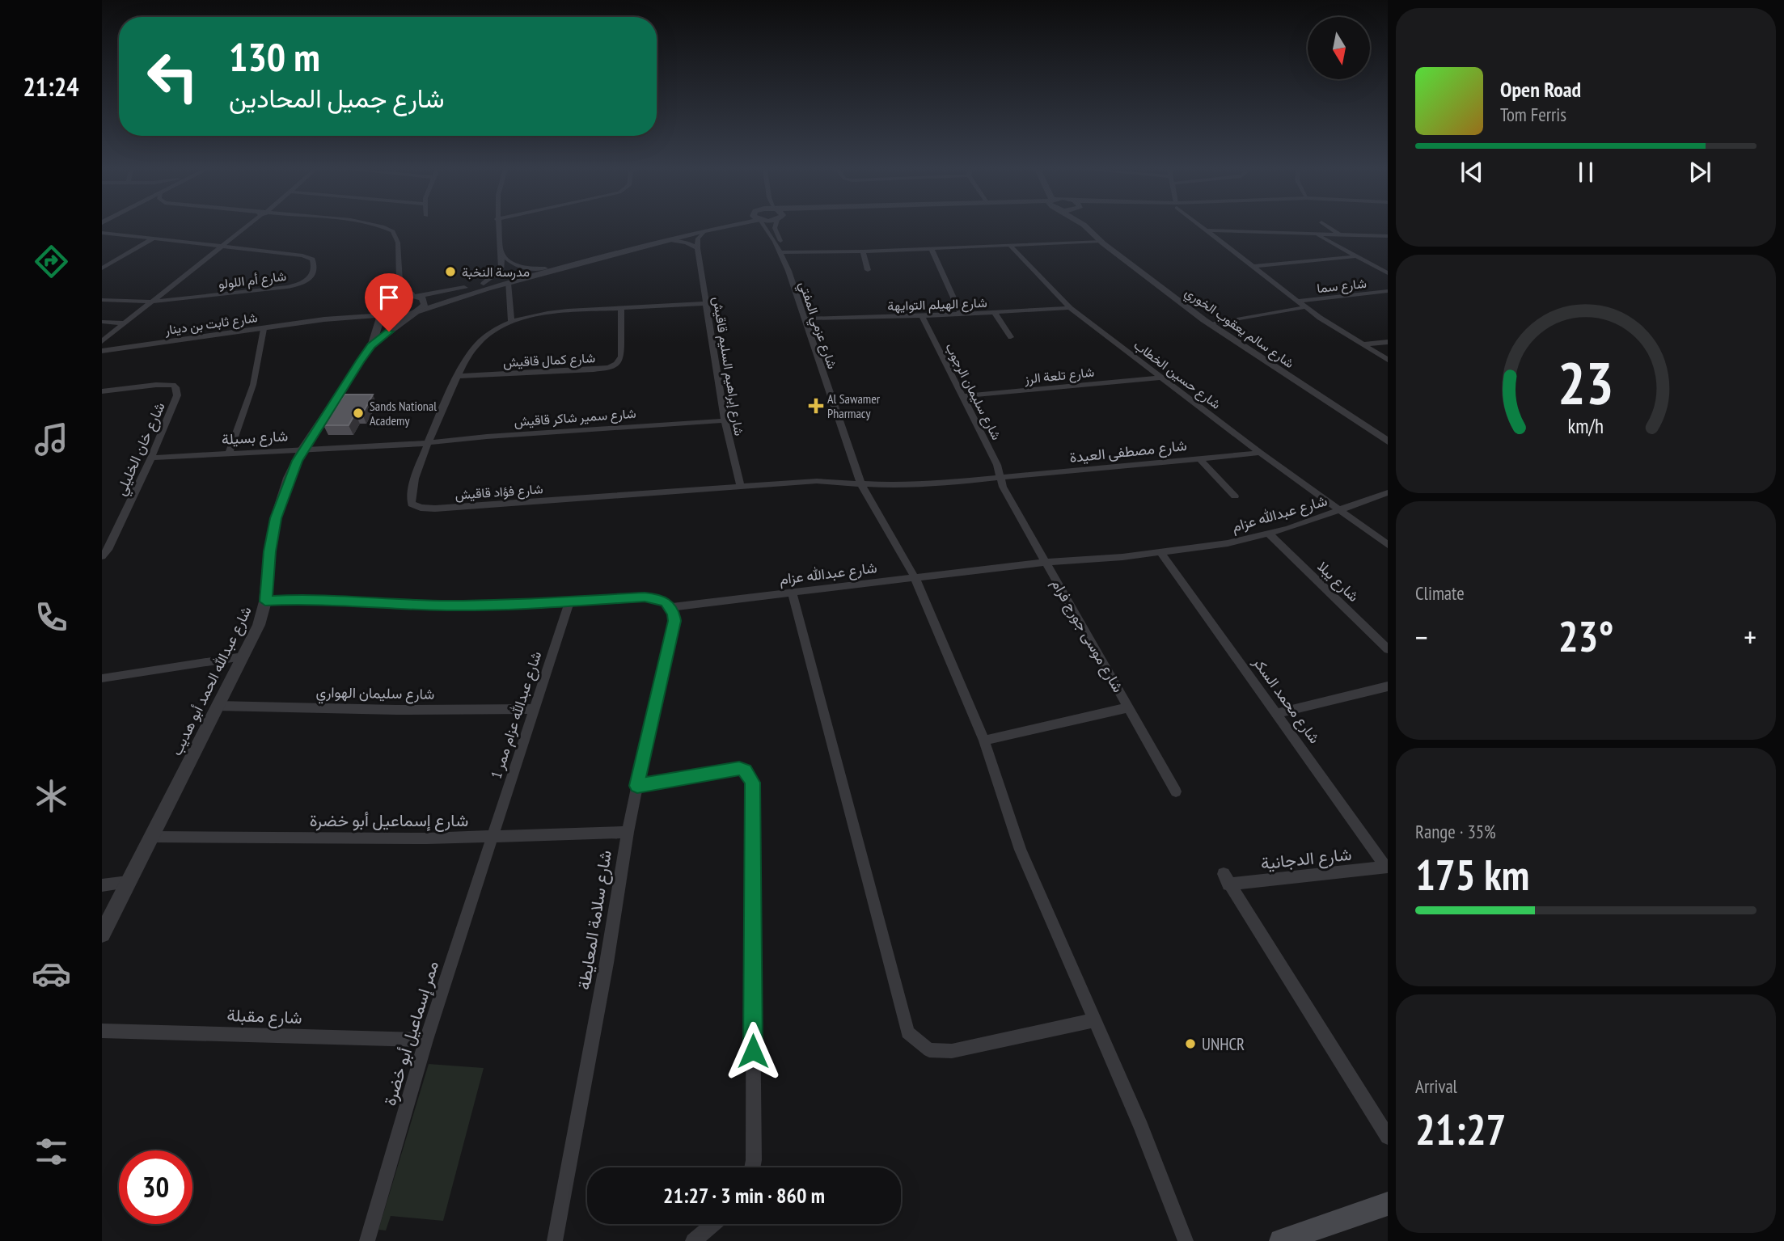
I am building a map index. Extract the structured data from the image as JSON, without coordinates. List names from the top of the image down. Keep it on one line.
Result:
{"streets":{"street":["شارع أم اللولو","شارع سما","شارع الهيلم التوايهة","شارع ثابت بن دينار","شارع عزمي المفتي","شارع سالم يعقوب الخوري","شارع كمال قاقيش","شارع إبراهيم السليم قاقيش","شارع حسين الخطاب","شارع تلعة الرز","شارع سليمان الرجوب","شارع سمير شاكر قاقيش","شارع بسيلة","شارع خان الخليلي","شارع مصطفى العيدة","شارع فؤاد قاقيش","شارع عبدالله عزام","شارع يبلا","شارع موسى جورج فرام","شارع عبدالله الحمد أبو هديب","شارع سليمان الهواري","شارع محمد السكر","شارع عبدالله عزام ممر 1","شارع إسماعيل أبو خضرة","شارع الدجانية","شارع سلامة المعايطة","شارع مقبلة","ممر إسماعيل أبو خضرة"]},"crossings":[["شارع الهيلم التوايهة","شارع عزمي المفتي"],["شارع الهيلم التوايهة","شارع حسين الخطاب"],["شارع الهيلم التوايهة","شارع سليمان الرجوب"],["شارع ثابت بن دينار","شارع عبدالله الحمد أبو هديب"],["شارع عزمي المفتي","شارع فؤاد قاقيش"],["شارع عزمي المفتي","شارع عبدالله عزام"],["شارع كمال قاقيش","شارع فؤاد قاقيش"],["شارع إبراهيم السليم قاقيش","شارع سمير شاكر قاقيش"],["شارع إبراهيم السليم قاقيش","شارع فؤاد قاقيش"],["شارع حسين الخطاب","شارع تلعة الرز"],["شارع حسين الخطاب","شارع مصطفى العيدة"],["شارع حسين الخطاب","شارع عبدالله عزام"],["شارع تلعة الرز","شارع سليمان الرجوب"],["شارع سليمان الرجوب","شارع مصطفى العيدة"],["شارع سليمان الرجوب","شارع فؤاد قاقيش"],["شارع سليمان الرجوب","شارع موسى جورج فرام"],["شارع سمير شاكر قاقيش","شارع بسيلة"],["شارع سمير شاكر قاقيش","شارع فؤاد قاقيش"],["شارع بسيلة","شارع خان الخليلي"],["شارع بسيلة","شارع فؤاد قاقيش"],["شارع بسيلة","شارع عبدالله الحمد أبو هديب"],["شارع مصطفى العيدة","شارع فؤاد قاقيش"],["شارع مصطفى العيدة","شارع موسى جورج فرام"],["شارع فؤاد قاقيش","شارع موسى جورج فرام"],["شارع عبدالله عزام","شارع يبلا"],["شارع عبدالله عزام","شارع موسى جورج فرام"],["شارع عبدالله عزام","شارع عبدالله الحمد أبو هديب"],["شارع عبدالله عزام","شارع محمد السكر"],["شارع عبدالله عزام","شارع عبدالله عزام ممر 1"],["شارع عبدالله عزام","شارع سلامة المعايطة"],["شارع عبدالله الحمد أبو هديب","شارع سليمان الهواري"],["شارع عبدالله الحمد أبو هديب","شارع إسماعيل أبو خضرة"],["شارع سليمان الهواري","شارع عبدالله عزام ممر 1"],["شارع محمد السكر","شارع الدجانية"],["شارع عبدالله عزام ممر 1","شارع إسماعيل أبو خضرة"],["شارع عبدالله عزام ممر 1","ممر إسماعيل أبو خضرة"],["شارع إسماعيل أبو خضرة","شارع سلامة المعايطة"],["شارع إسماعيل أبو خضرة","ممر إسماعيل أبو خضرة"],["شارع مقبلة","ممر إسماعيل أبو خضرة"]],"places":{"other":["مدرسة النخبة","Sands National Academy","UNHCR"],"health":["Al Sawamer Pharmacy"]},"north":"bottom","page":{"tabs":"21:24","turn":["130 m","شارع جميل المحادين"],"song":["Open Road","Tom Ferris"],"tile":["Climate",["Range · 35%","175 km"],["Arrival","21:27"]],"heat":["−","23°","+"],"limit":"30","trip":"21:27 · 3 min · 860 m","gauge":["23","km/h"]}}
